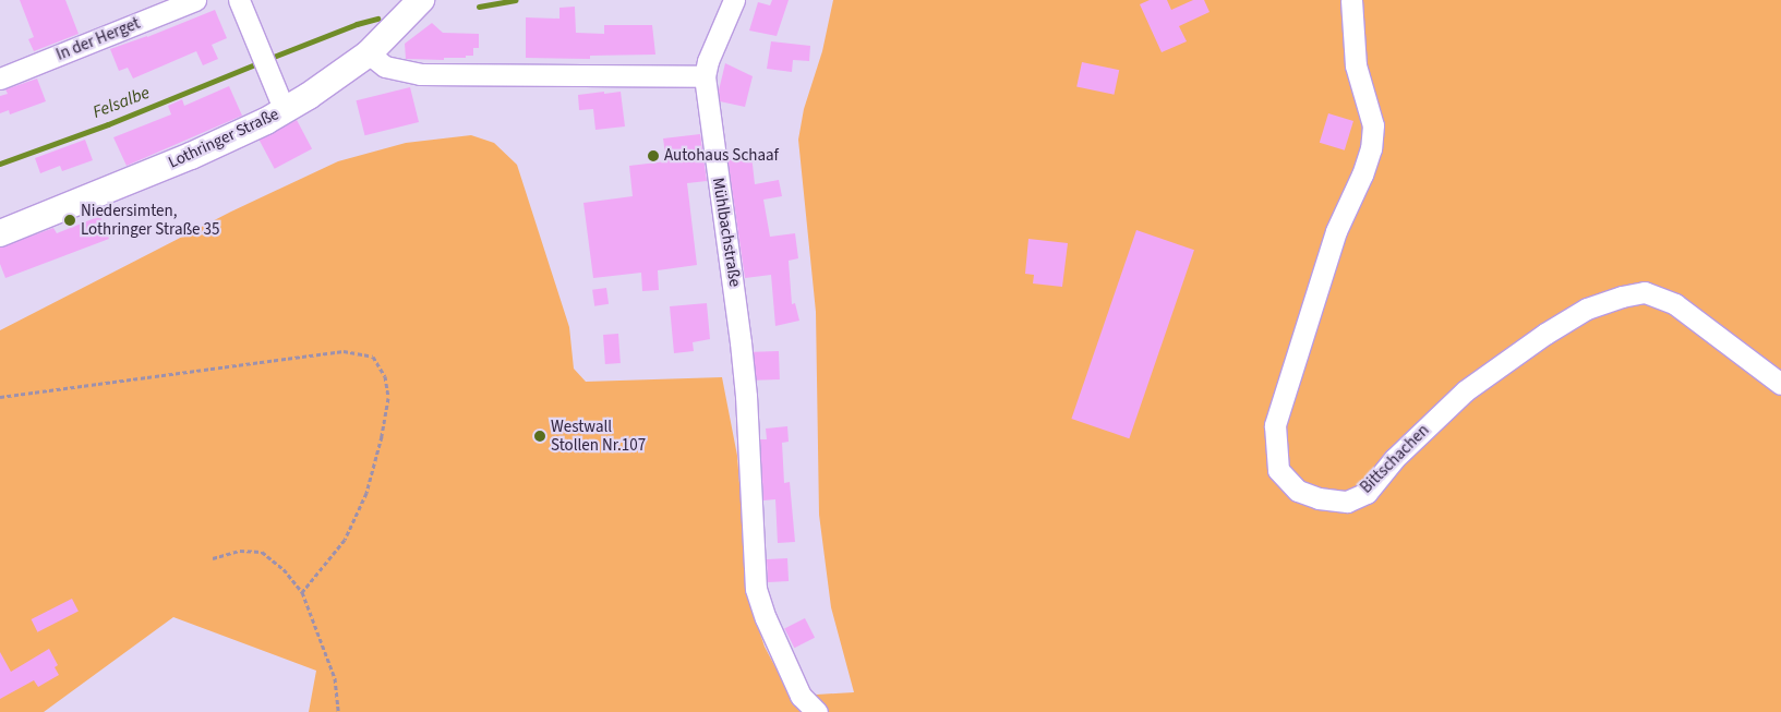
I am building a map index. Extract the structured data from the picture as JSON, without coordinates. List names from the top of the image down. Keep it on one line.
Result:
{"streets":{"main road":["Lothringer Straße"],"street":["In der Herget","Mühlbachstraße","Bittschachen"]},"water":["Felsalbe"],"places":["Autohaus Schaaf","Niedersimten, Lothringer Straße 35","Westwall Stollen Nr.107"]}
